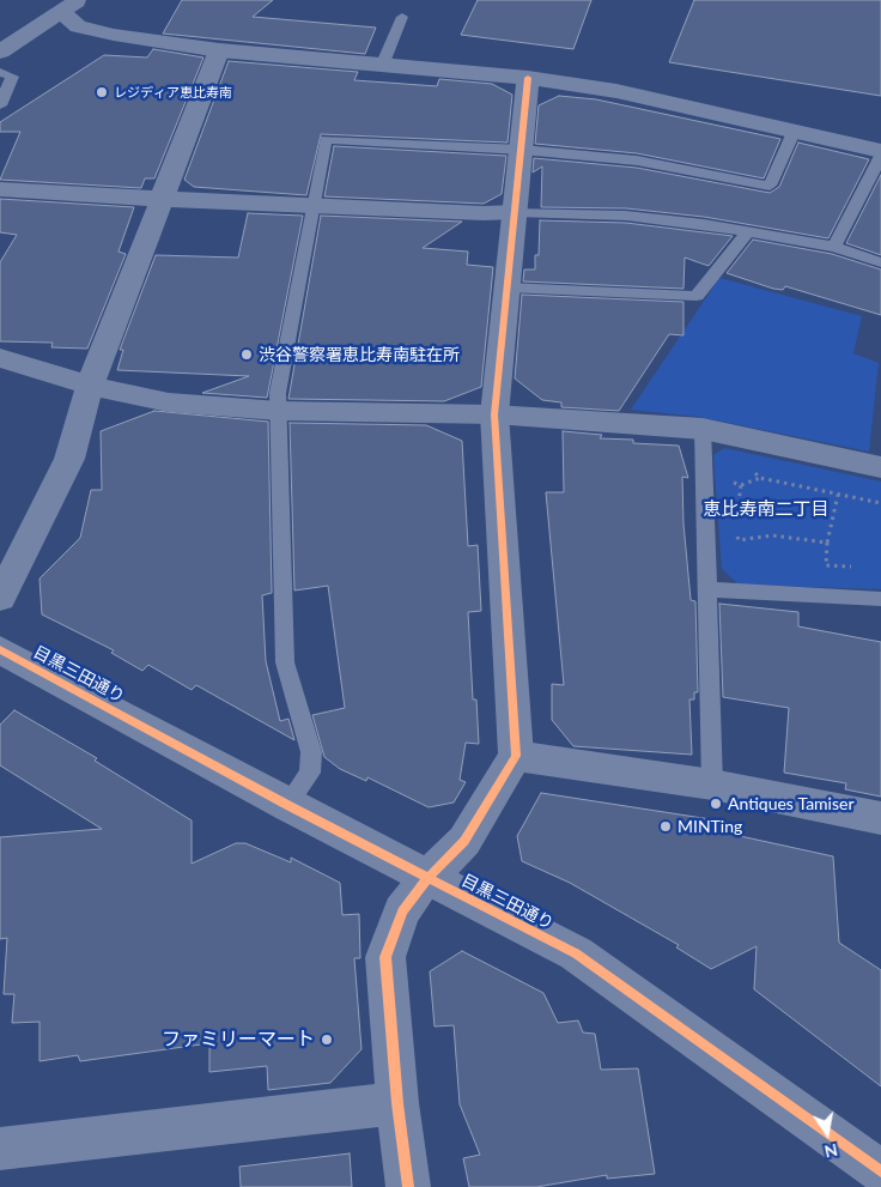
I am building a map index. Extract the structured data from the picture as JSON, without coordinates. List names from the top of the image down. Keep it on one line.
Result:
{"streets":{"street":["目黒三田通り"]},"districts":["恵比寿南二丁目"],"places":["レジディア恵比寿南","渋谷警察署恵比寿南駐在所","Antiques Tamiser","MINTing","ファミリーマート"],"north":"bottom"}
